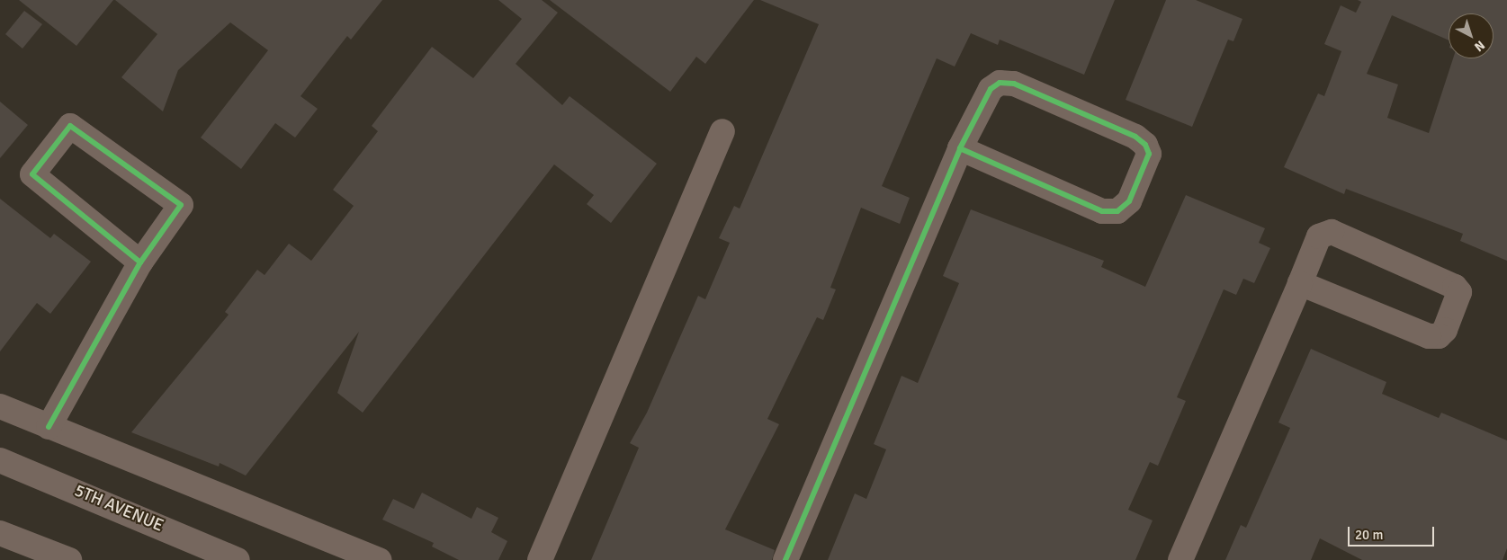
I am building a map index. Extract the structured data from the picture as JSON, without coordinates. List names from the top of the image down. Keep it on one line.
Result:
{"streets":{"street":["5TH AVENUE"]},"scale_bar":"20 m","north":"bottom right"}
